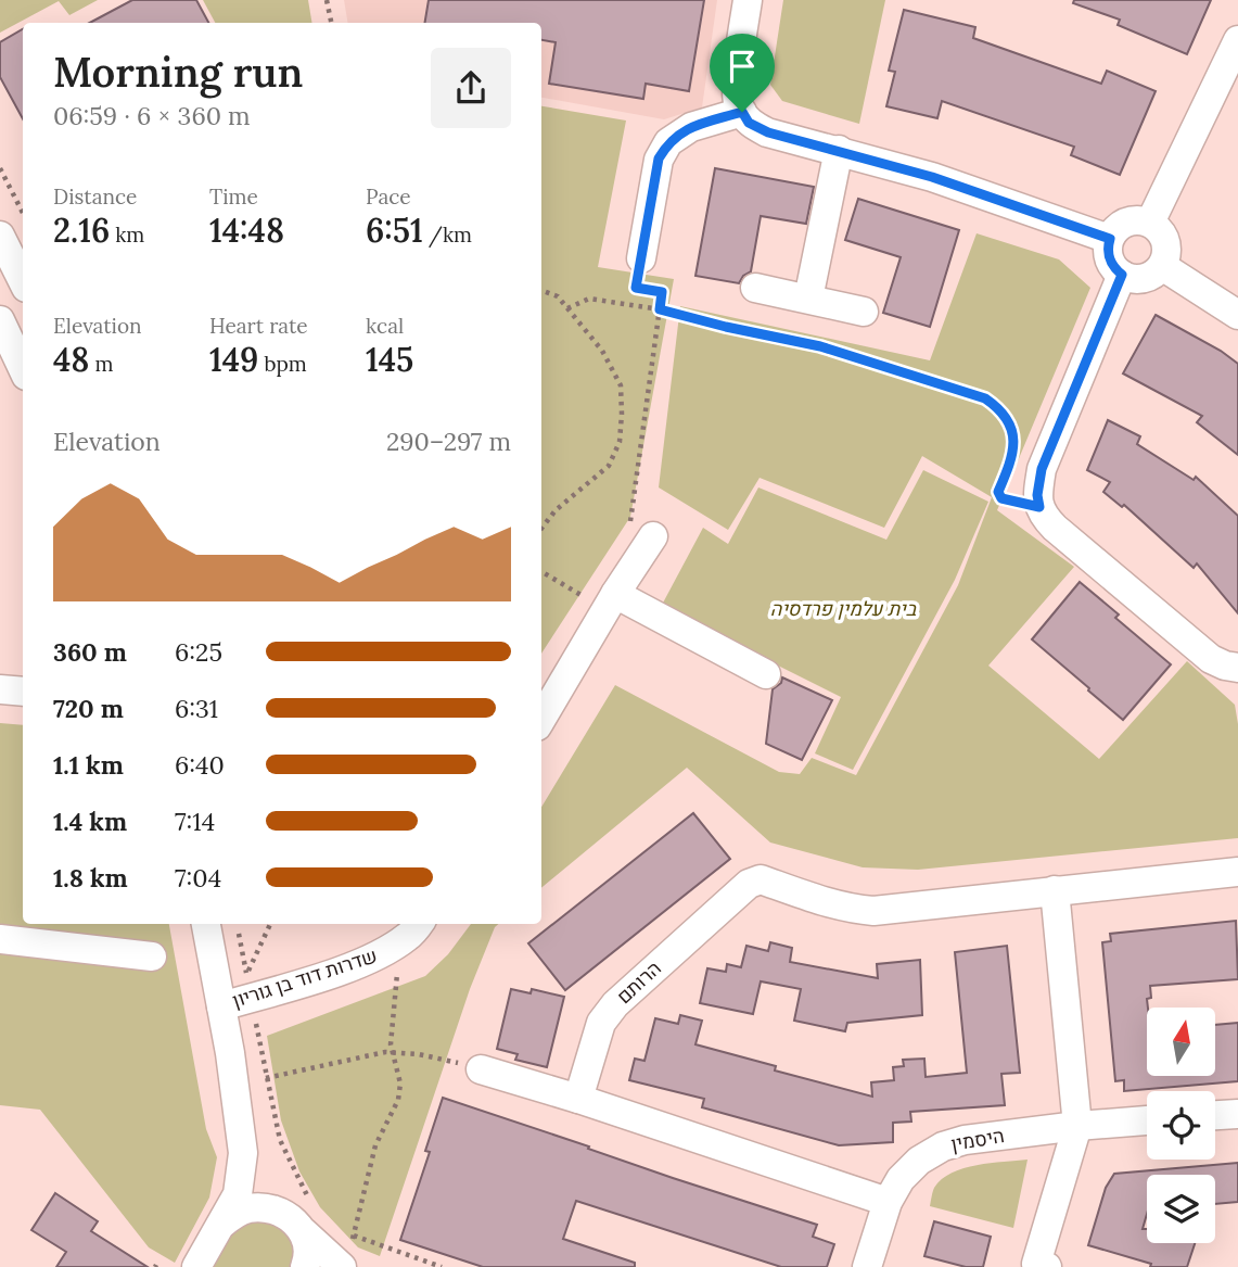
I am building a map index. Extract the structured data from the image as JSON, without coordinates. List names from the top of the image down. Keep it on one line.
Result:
{"streets":{"street":["שדרות דוד בן גוריון","הרותם","היסמין"]},"parks":["בית עלמין פרדסיה"],"north":"top","page":{"heading":["Morning run","06:59 · 6 × 360 m"],"stats":[["Distance","2.16 km"],["Time","14:48"],["Pace","6:51 /km"],["Elevation","48 m"],["Heart rate","149 bpm"],["kcal","145"]],"chart":["Elevation","290–297 m"],"list":[{"name":"360 m","note":"6:25"},{"name":"720 m","note":"6:31"},{"name":"1.1 km","note":"6:40"},{"name":"1.4 km","note":"7:14"},{"name":"1.8 km","note":"7:04"}]}}
